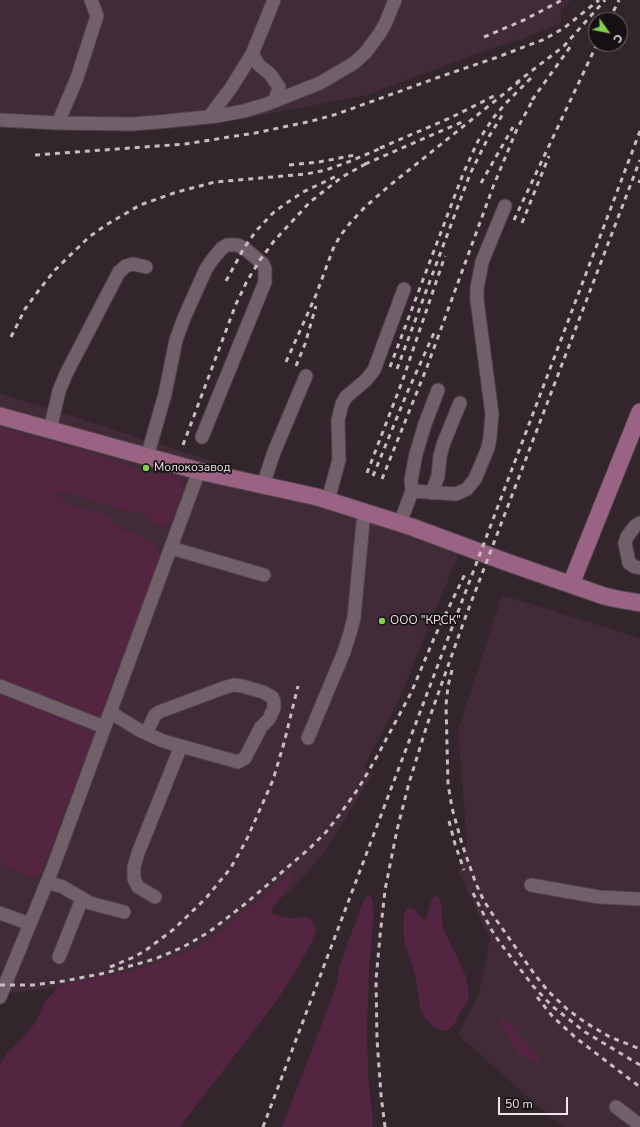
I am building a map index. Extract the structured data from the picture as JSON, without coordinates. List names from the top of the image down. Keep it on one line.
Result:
{"places":["Молокозавод","ООО \"КРСК\""],"scale_bar":"50 m","north":"bottom right"}
